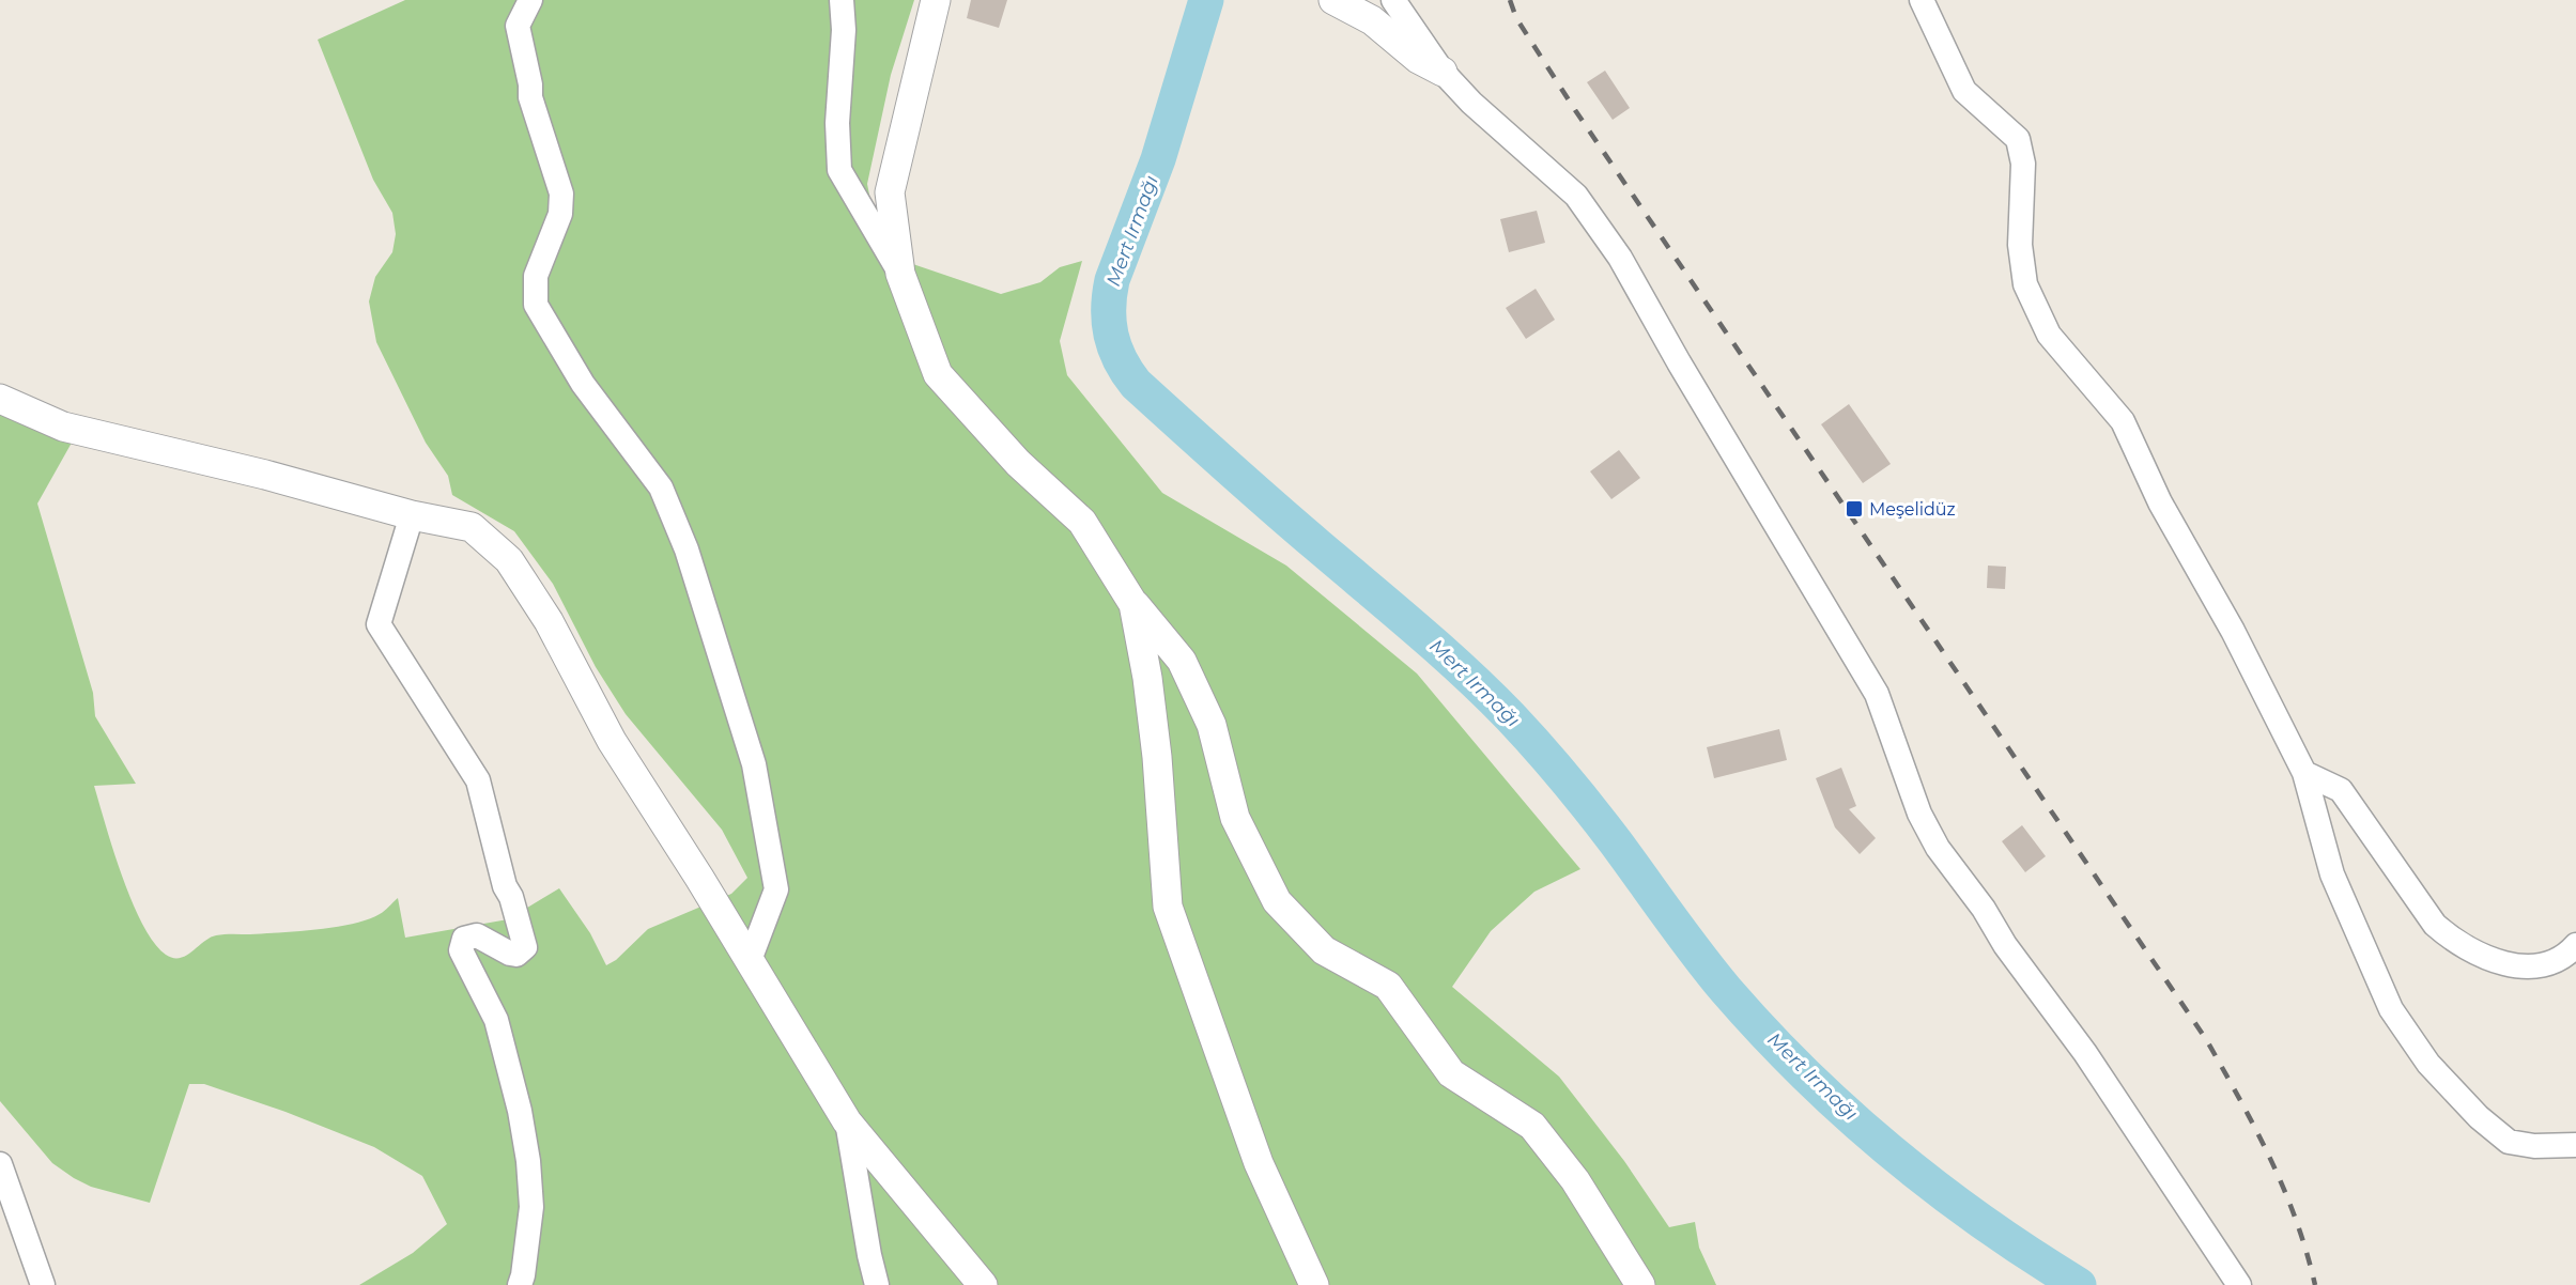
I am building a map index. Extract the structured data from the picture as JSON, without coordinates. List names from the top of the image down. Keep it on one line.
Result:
{"water":["Mert Irmağı"],"places":{"transit":["Meşelidüz"]}}
